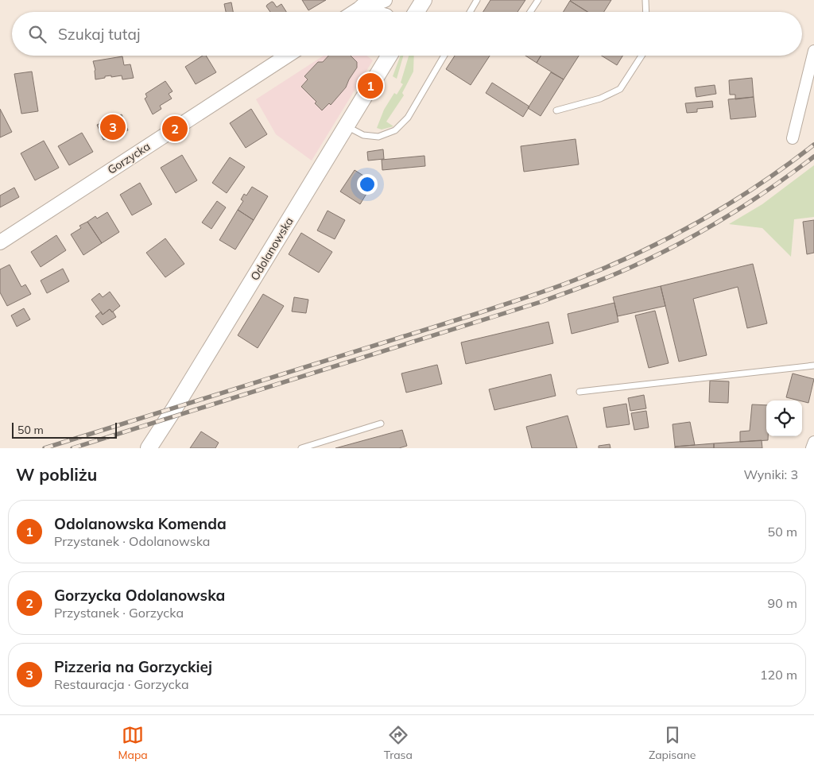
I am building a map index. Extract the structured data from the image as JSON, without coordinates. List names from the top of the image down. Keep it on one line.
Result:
{"streets":{"main road":["Odolanowska"],"street":["Gorzycka"]},"scale_bar":"50 m","page":{"search":"Szukaj tutaj","pins":["1","3","2"],"scale":"50 m","heading":["W pobliżu","Wyniki: 3"],"list":[{"mark":"1","name":"Odolanowska Komenda","note":"Przystanek · Odolanowska","value":"50 m"},{"mark":"2","name":"Gorzycka Odolanowska","note":"Przystanek · Gorzycka","value":"90 m"},{"mark":"3","name":"Pizzeria na Gorzyckiej","note":"Restauracja · Gorzycka","value":"120 m"}],"nav":["Mapa","Trasa","Zapisane"]}}
